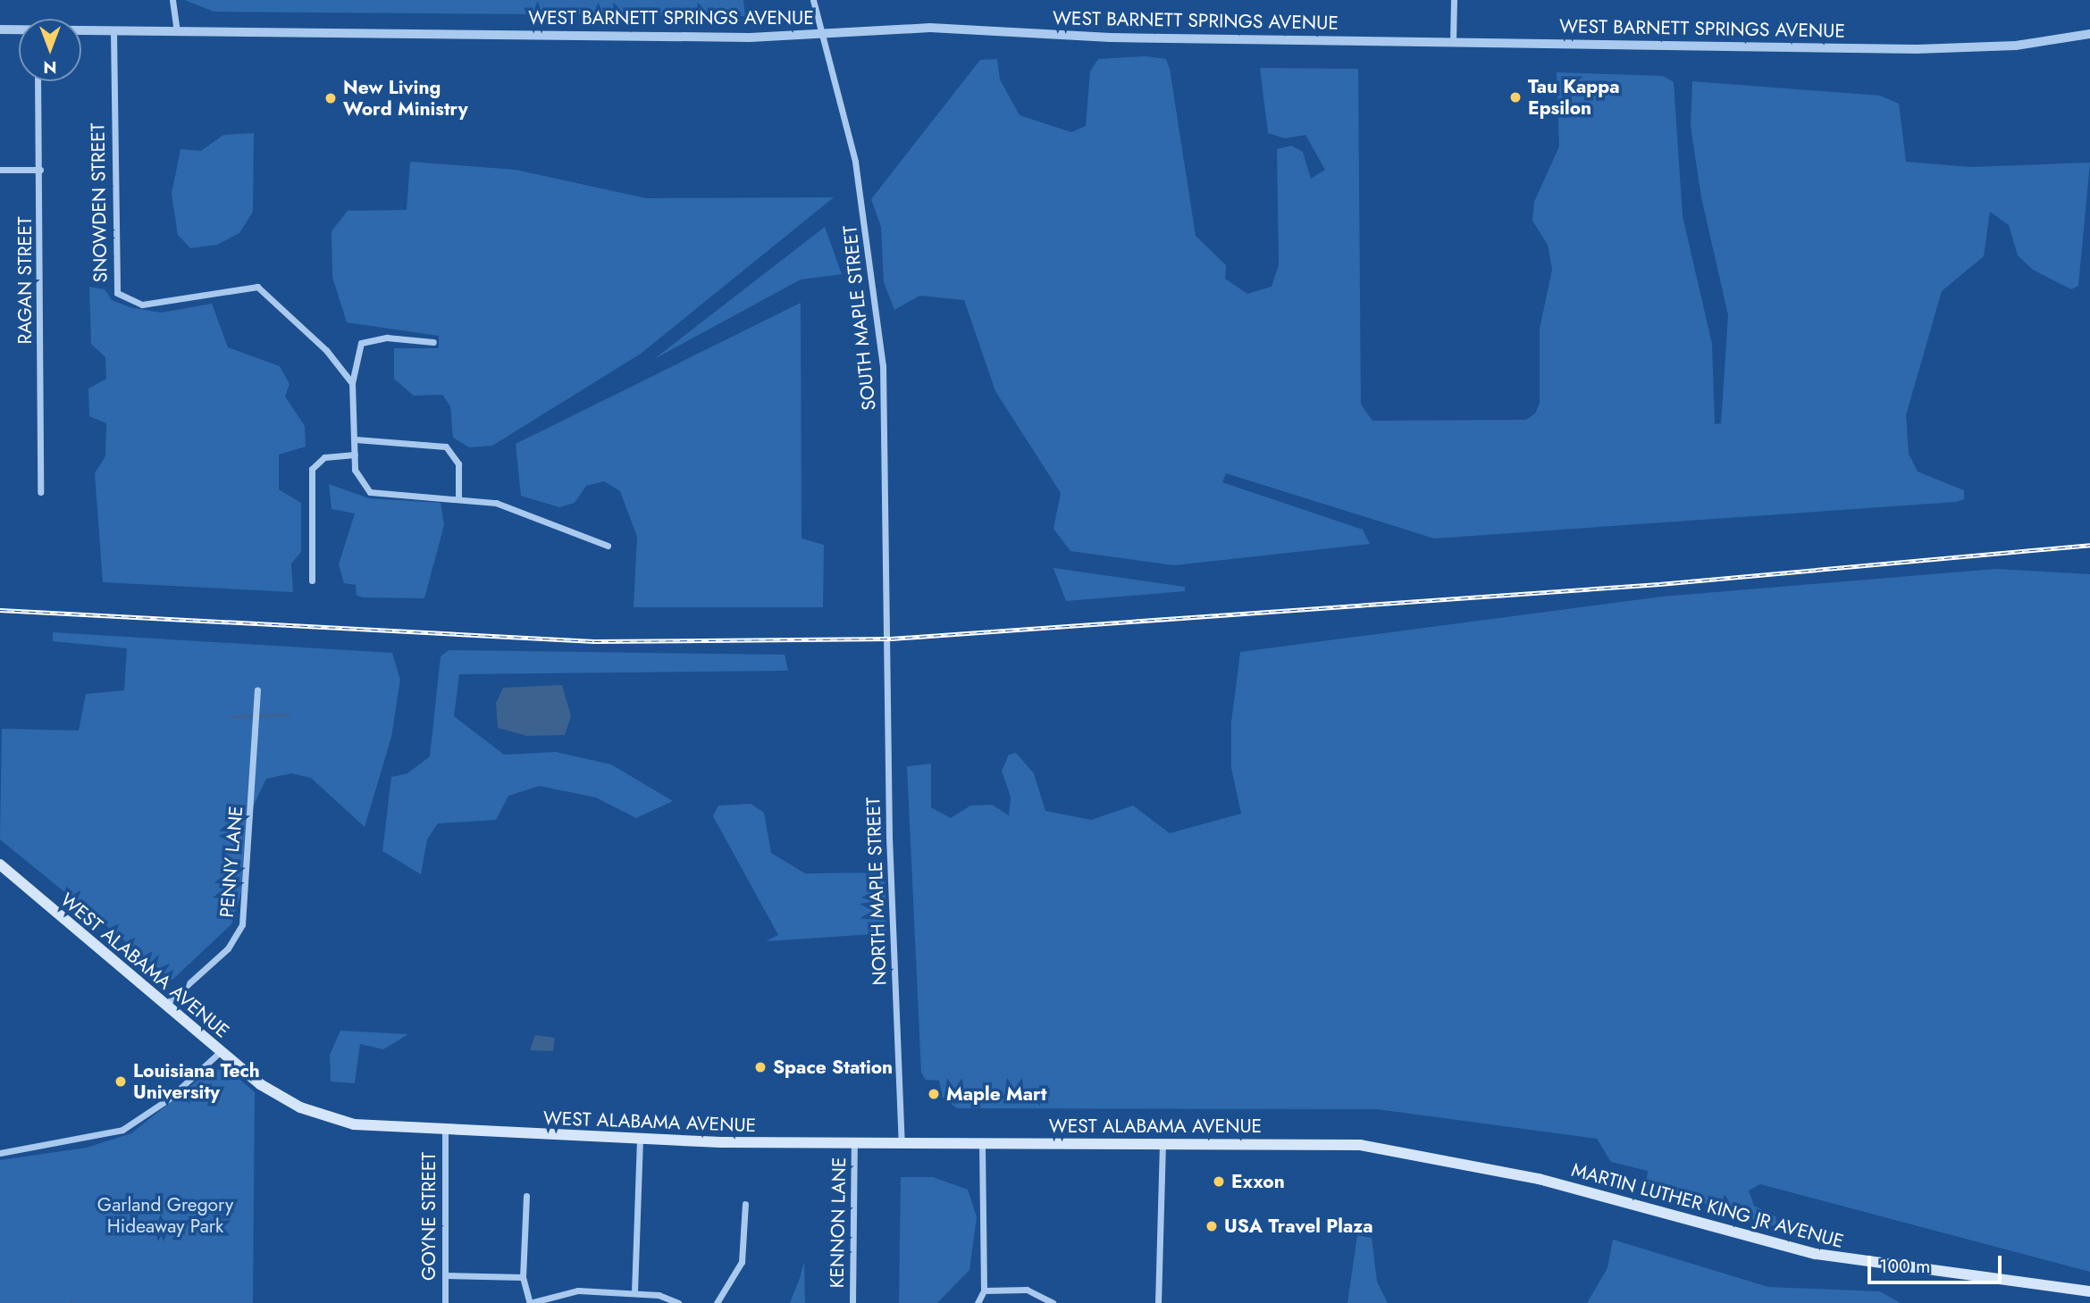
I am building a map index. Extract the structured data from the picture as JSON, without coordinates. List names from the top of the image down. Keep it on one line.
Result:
{"streets":{"main road":["WEST ALABAMA AVENUE","MARTIN LUTHER KING JR AVENUE"],"street":["WEST BARNETT SPRINGS AVENUE","SNOWDEN STREET","RAGAN STREET","SOUTH MAPLE STREET","PENNY LANE","NORTH MAPLE STREET","GOYNE STREET","KENNON LANE"]},"crossings":[["WEST BARNETT SPRINGS AVENUE","SNOWDEN STREET"],["WEST BARNETT SPRINGS AVENUE","SOUTH MAPLE STREET"],["SOUTH MAPLE STREET","NORTH MAPLE STREET"],["PENNY LANE","WEST ALABAMA AVENUE"],["NORTH MAPLE STREET","WEST ALABAMA AVENUE"],["WEST ALABAMA AVENUE","MARTIN LUTHER KING JR AVENUE"],["WEST ALABAMA AVENUE","GOYNE STREET"],["WEST ALABAMA AVENUE","KENNON LANE"]],"parks":["Garland Gregory Hideaway Park"],"places":["Tau Kappa Epsilon","New Living Word Ministry","Space Station","Louisiana Tech University","Maple Mart","Exxon","USA Travel Plaza"],"scale_bar":"100 m","north":"bottom"}
